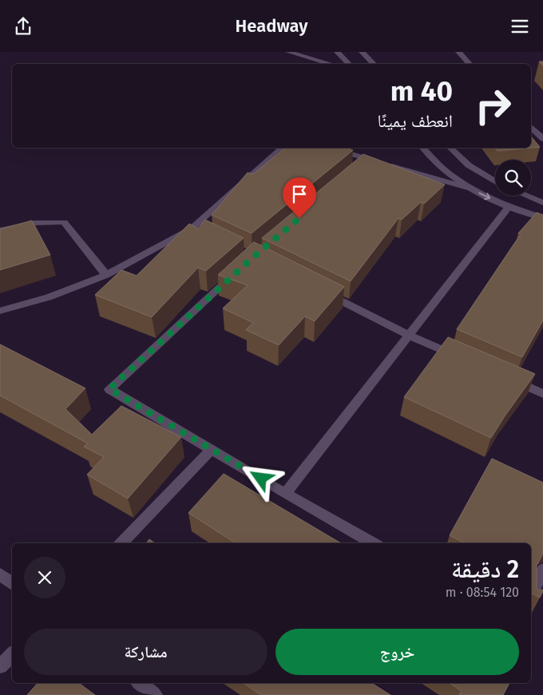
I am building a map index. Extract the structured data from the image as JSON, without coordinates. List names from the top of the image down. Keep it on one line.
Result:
{"page":{"header":"Headway","turn":["40 m","انعطف يمينًا"],"heading":["2 دقيقة","120 m · 08:54"],"buttons":["خروج","مشاركة"]}}
